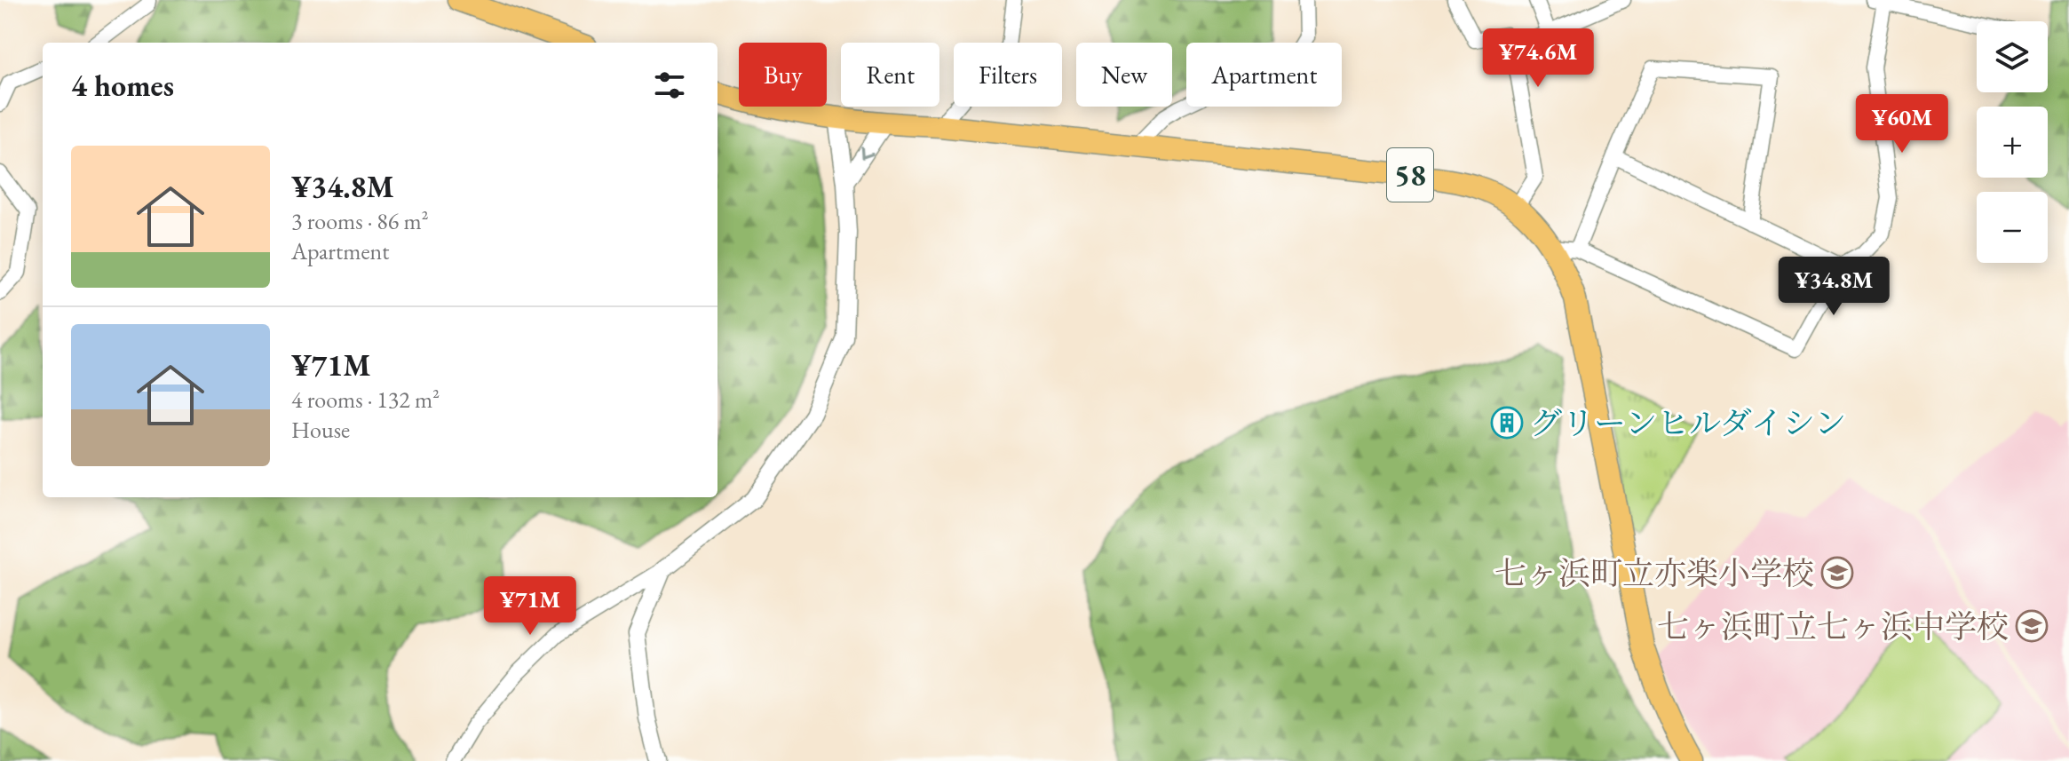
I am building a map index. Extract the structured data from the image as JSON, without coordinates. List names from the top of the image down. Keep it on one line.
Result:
{"streets":{"main road":["58"]},"places":{"building":["グリーンヒルダイシン"],"school or university":["七ヶ浜町立亦楽小学校","七ヶ浜町立七ヶ浜中学校"]},"page":{"map_buttons":["+","−"],"price":["¥74.6M","¥60M","¥34.8M","¥71M"],"chip":["Buy","Rent","Filters","New","Apartment"],"heading":"4 homes","list":[{"name":"¥34.8M","note":"3 rooms · 86 m² · Apartment"},{"name":"¥71M","note":"4 rooms · 132 m² · House"}]}}
